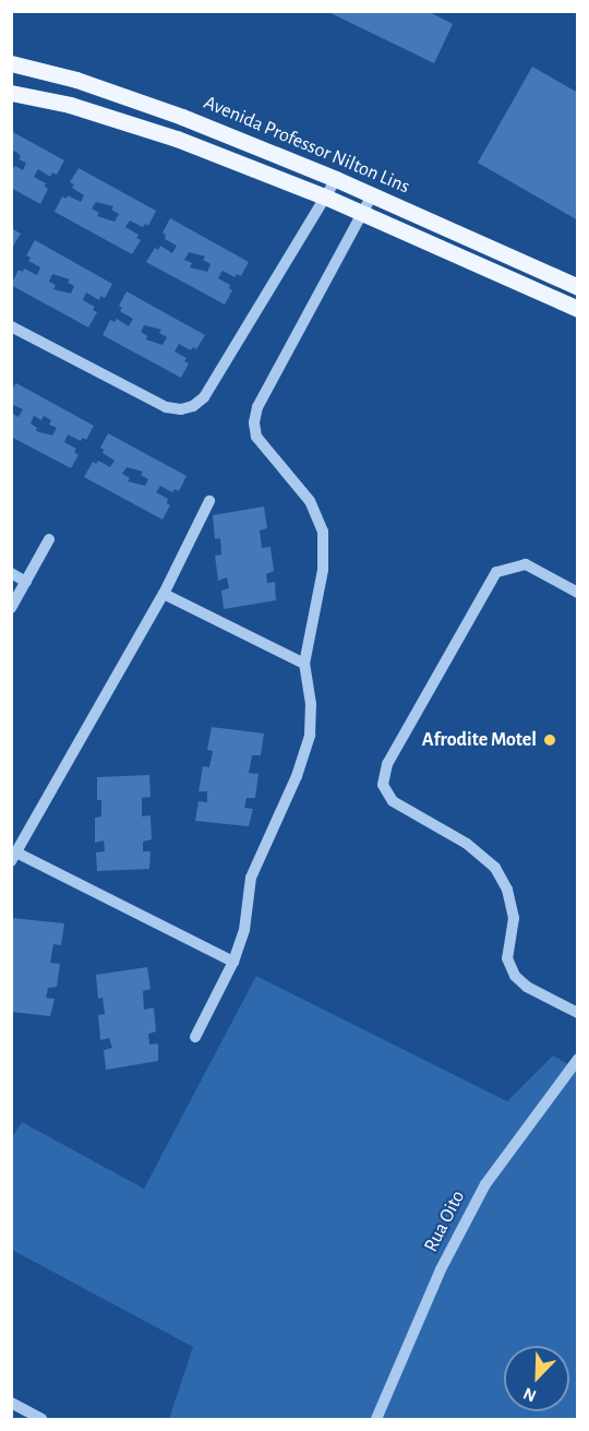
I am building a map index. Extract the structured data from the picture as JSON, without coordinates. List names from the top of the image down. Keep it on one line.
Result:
{"streets":{"main road":["Avenida Professor Nilton Lins"],"street":["Rua Oito"]},"places":["Afrodite Motel"],"north":"bottom left"}
